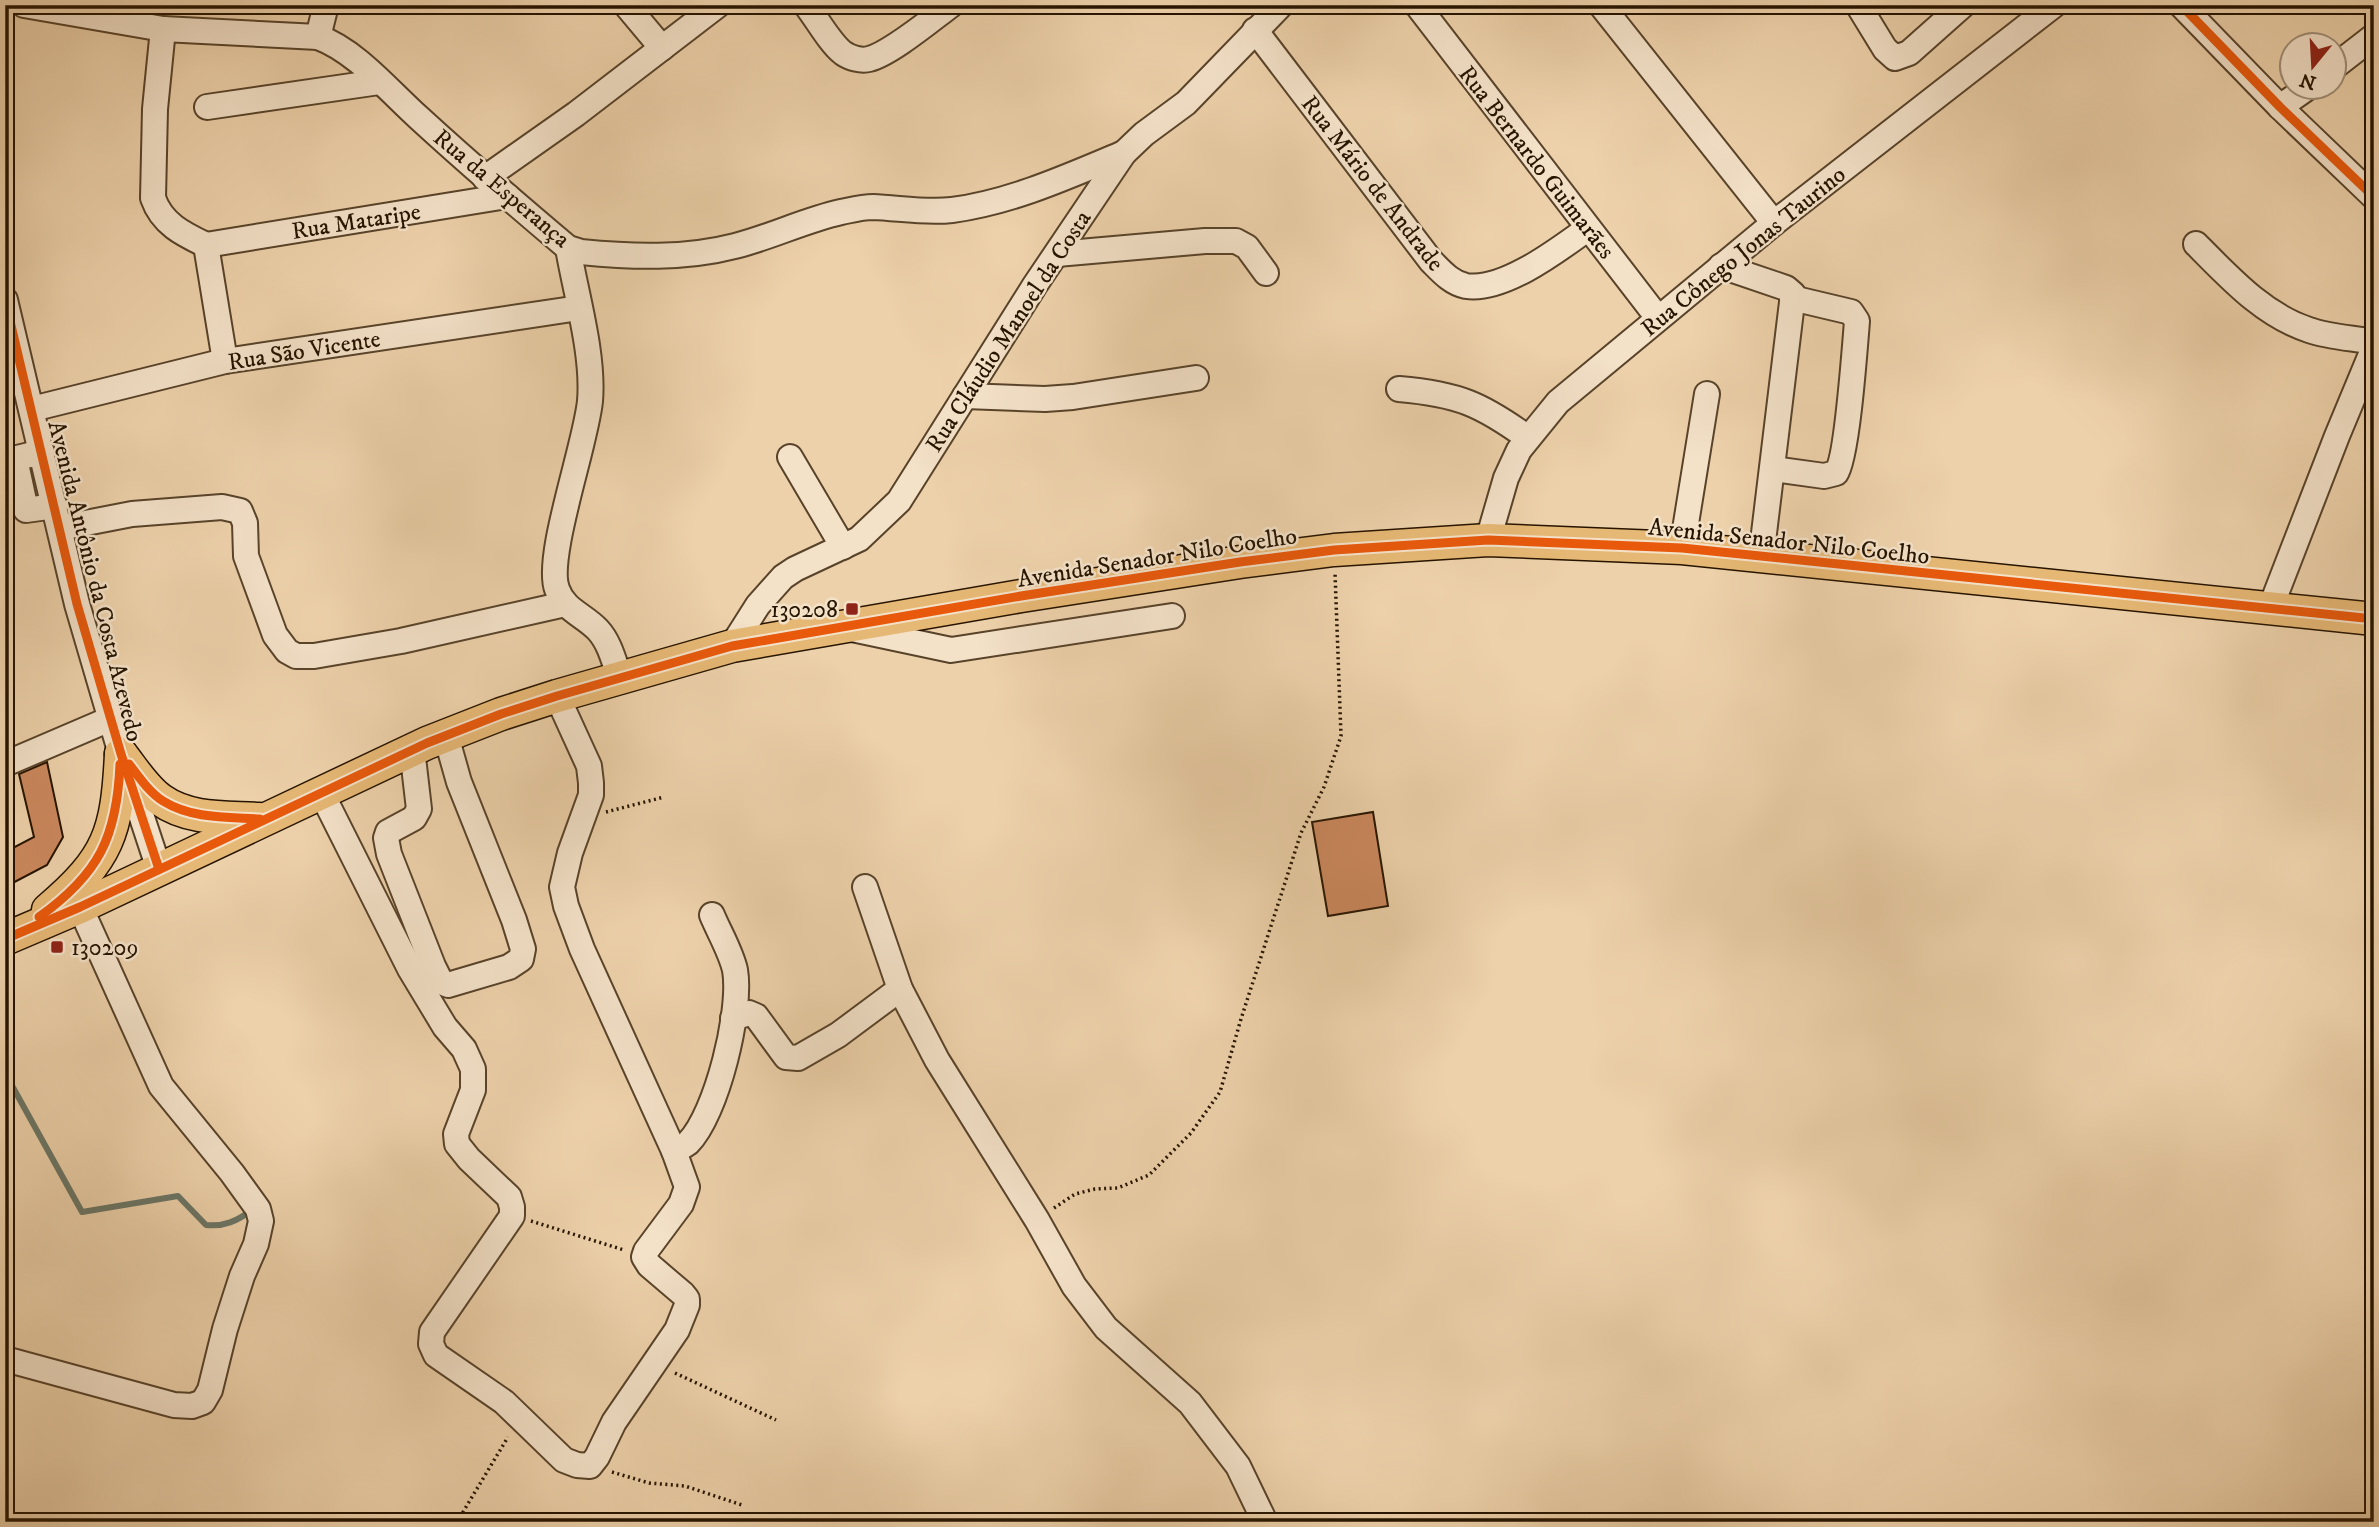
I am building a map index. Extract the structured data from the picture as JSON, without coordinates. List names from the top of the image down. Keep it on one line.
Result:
{"streets":{"main road":["Avenida Senador Nilo Coelho"],"street":["Rua Bernardo Guimarães","Rua Mário de Andrade","Rua da Esperança","Rua Mataripe","Rua Cônego Jonas Taurino","Rua Cláudio Manoel da Costa","Rua São Vicente","Avenida Antônio da Costa Azevedo"]},"crossings":[["Rua Bernardo Guimarães","Rua Mário de Andrade"],["Rua Bernardo Guimarães","Rua Cônego Jonas Taurino"],["Rua Mário de Andrade","Rua Cláudio Manoel da Costa"],["Rua da Esperança","Rua Mataripe"],["Rua da Esperança","Rua Cláudio Manoel da Costa"],["Rua Cônego Jonas Taurino","Avenida Senador Nilo Coelho"],["Rua Cláudio Manoel da Costa","Avenida Senador Nilo Coelho"],["Rua São Vicente","Avenida Antônio da Costa Azevedo"],["Avenida Senador Nilo Coelho","Avenida Antônio da Costa Azevedo"]],"places":{"transit":["130208","130209"]},"north":"bottom"}
